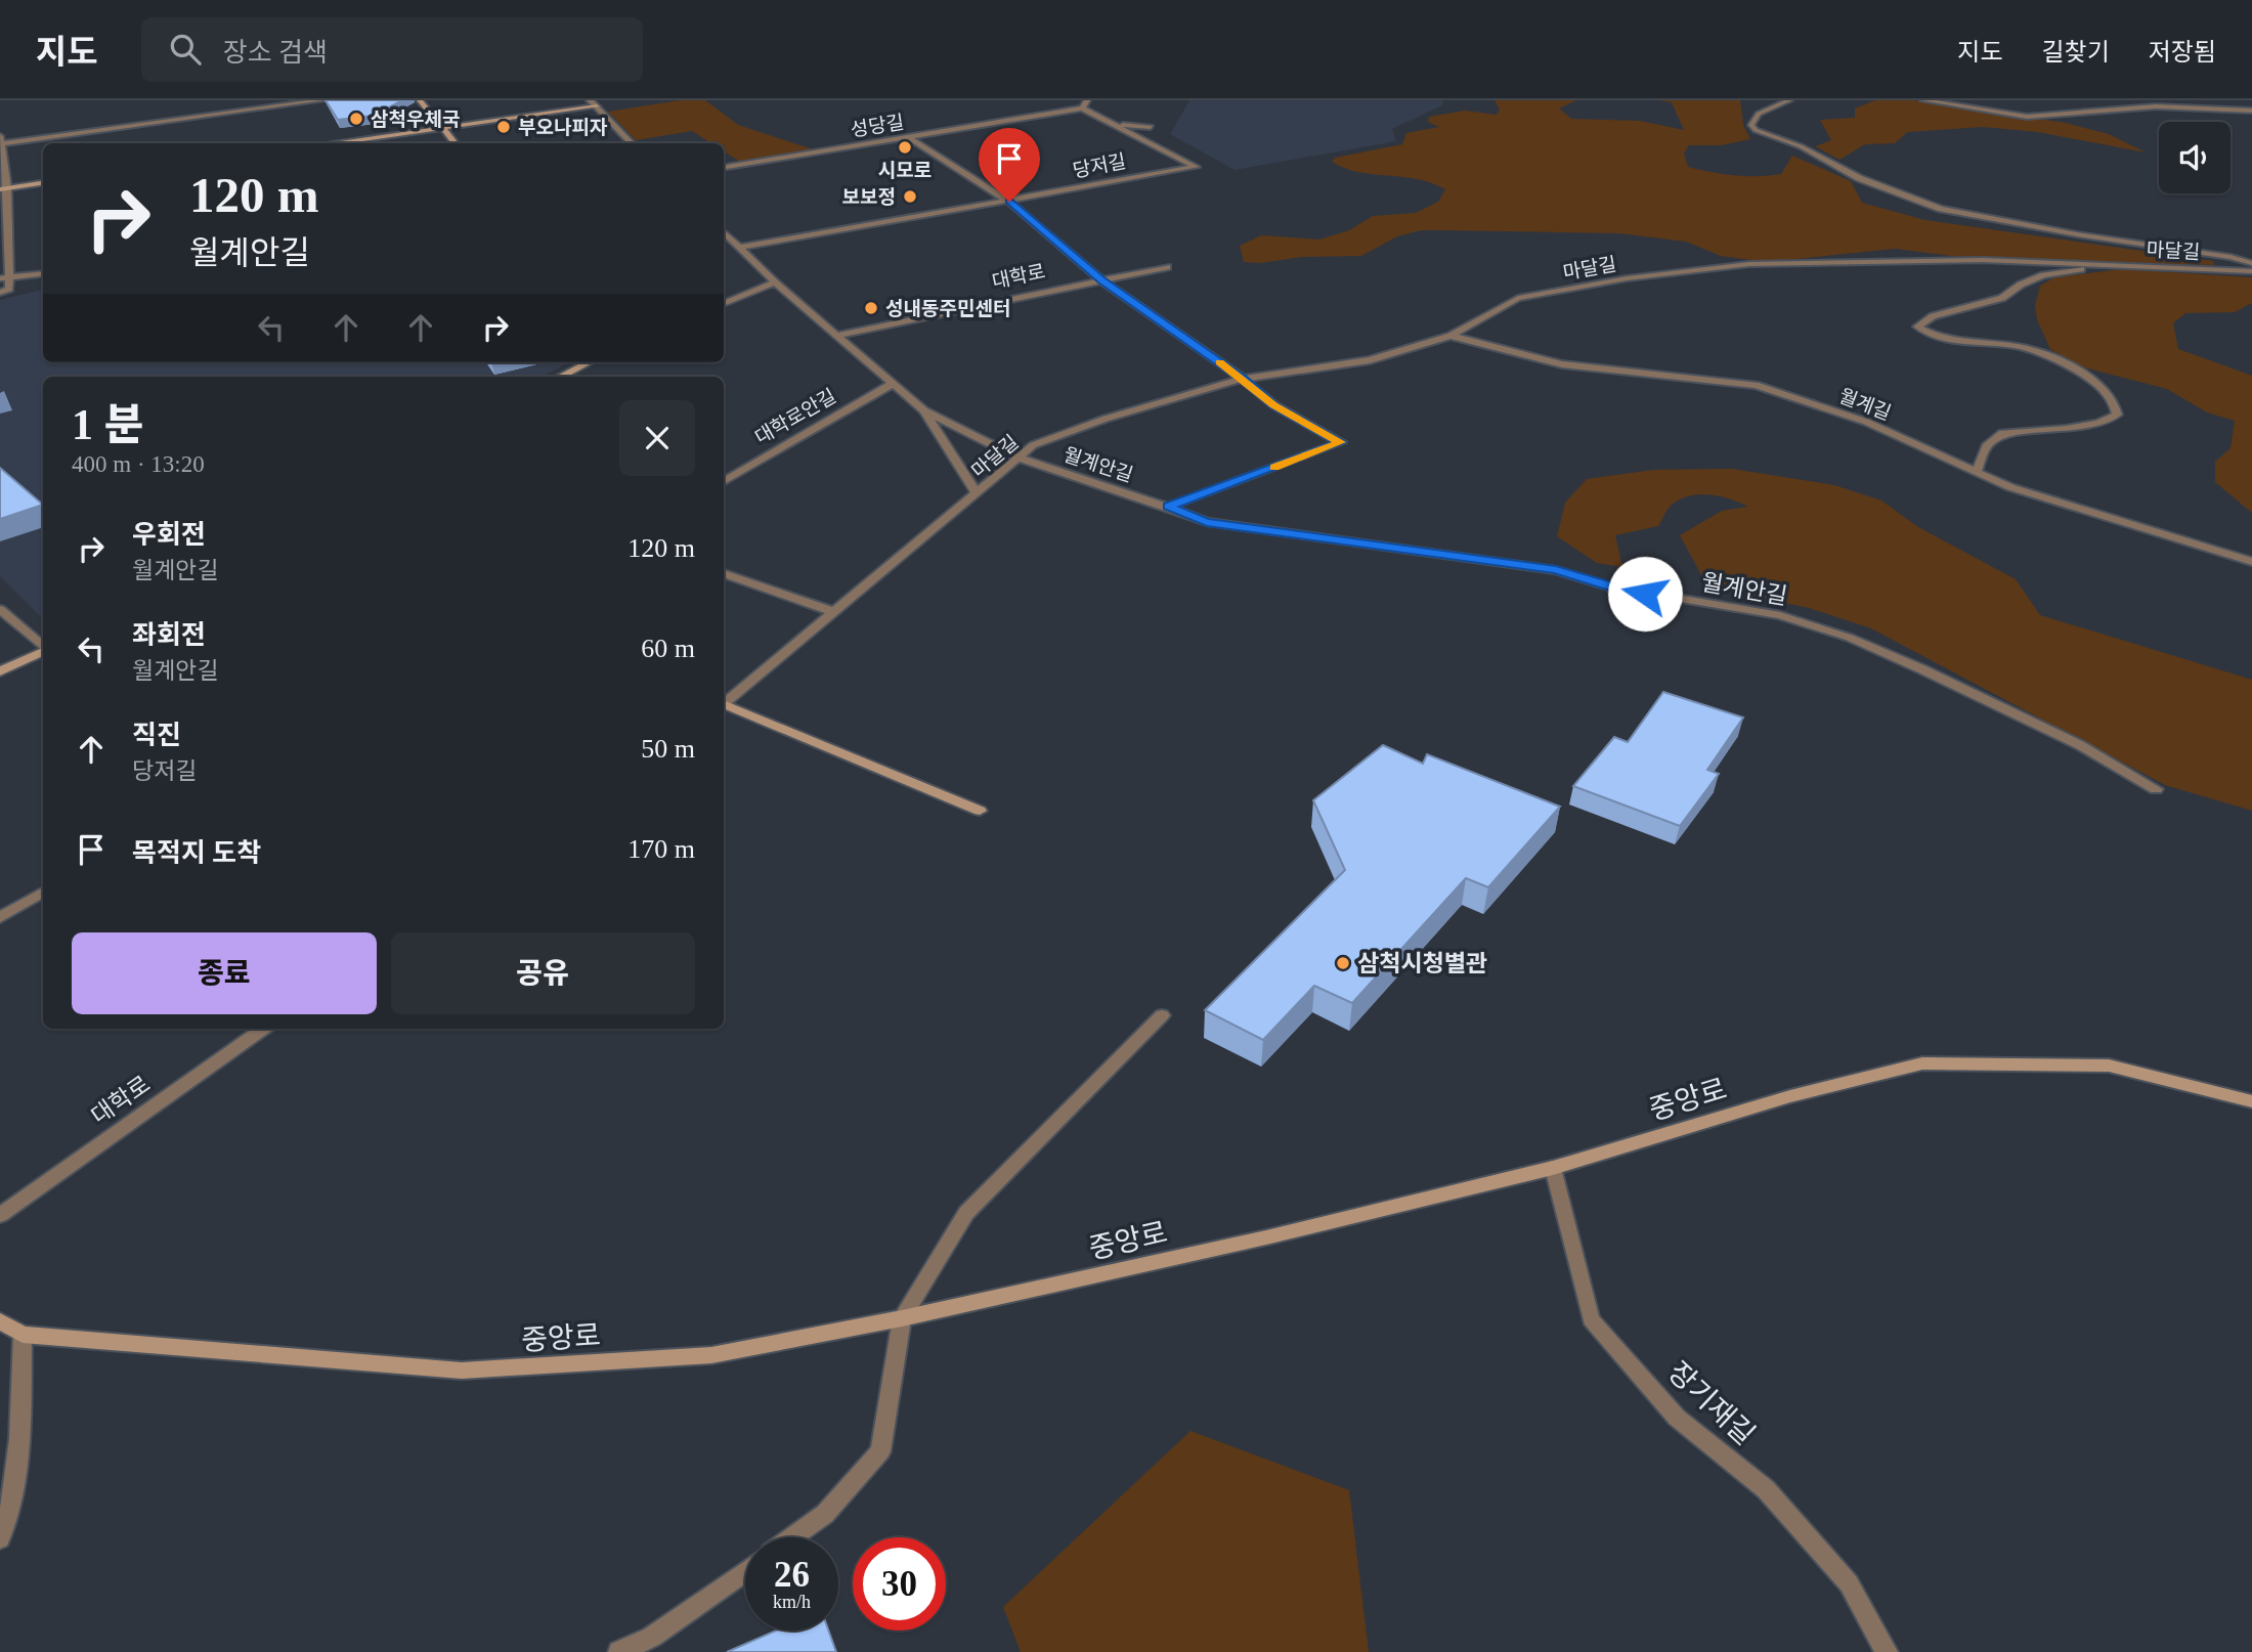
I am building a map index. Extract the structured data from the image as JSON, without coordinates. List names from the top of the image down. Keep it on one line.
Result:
{"streets":{"street":["성당길","당저길","마달길","대학로","월계길","대학로안길","월계안길","중앙로","장기재길"]},"crossings":[["마달길","월계길"],["마달길","월계안길"],["중앙로","장기재길"]],"places":["삼척우체국","부오나피자","시모로","보보정","성내동주민센터","삼척시청별관"],"page":{"header":"지도","search":"장소 검색","nav":["지도","길찾기","저장됨"],"turn":["120 m","월계안길"],"heading":["1 분","400 m · 13:20"],"list":[{"name":"우회전","note":"월계안길","value":"120 m"},{"name":"좌회전","note":"월계안길","value":"60 m"},{"name":"직진","note":"당저길","value":"50 m"},{"name":"목적지 도착","value":"170 m"}],"buttons":["종료","공유"],"speed":"26 km/h","limit":"30"}}
